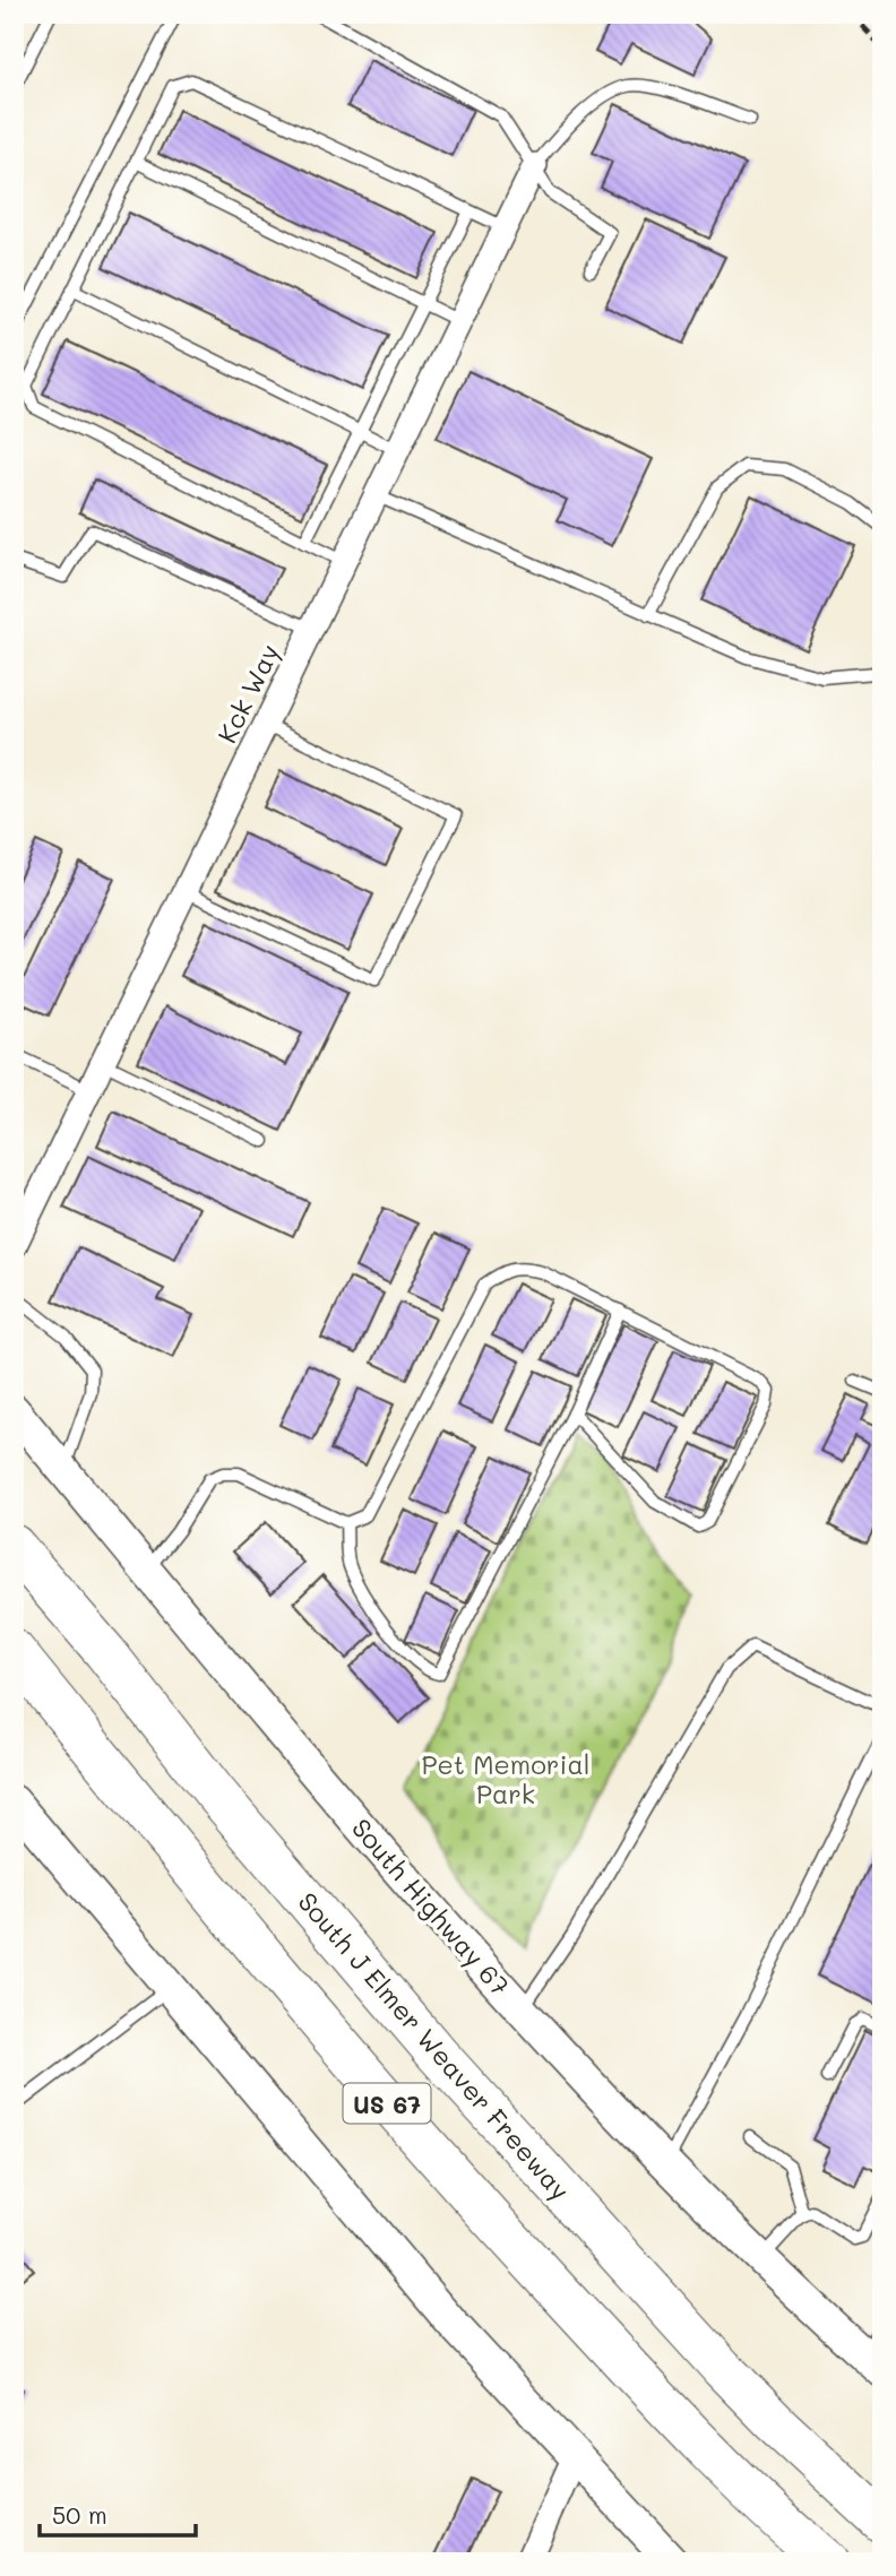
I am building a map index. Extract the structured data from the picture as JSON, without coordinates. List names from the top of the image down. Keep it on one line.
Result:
{"streets":{"highway":["South J Elmer Weaver Freeway","US 67"],"main road":["South Highway 67"],"street":["Kck Way"]},"parks":["Pet Memorial Park"],"scale_bar":"50 m"}
